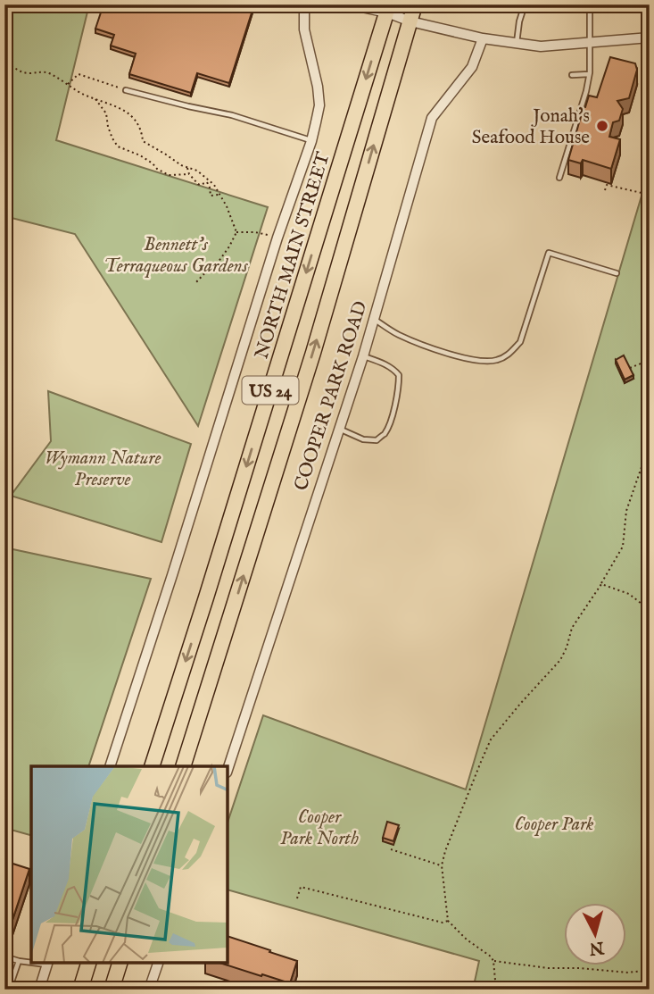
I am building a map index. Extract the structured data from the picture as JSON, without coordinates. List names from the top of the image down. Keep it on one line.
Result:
{"streets":{"highway":["NORTH MAIN STREET","US 24"],"street":["COOPER PARK ROAD"]},"parks":["Bennett's Terraqueous Gardens","Wymann Nature Preserve","Cooper Park North","Cooper Park"],"places":["Jonah's Seafood House"],"north":"bottom"}
